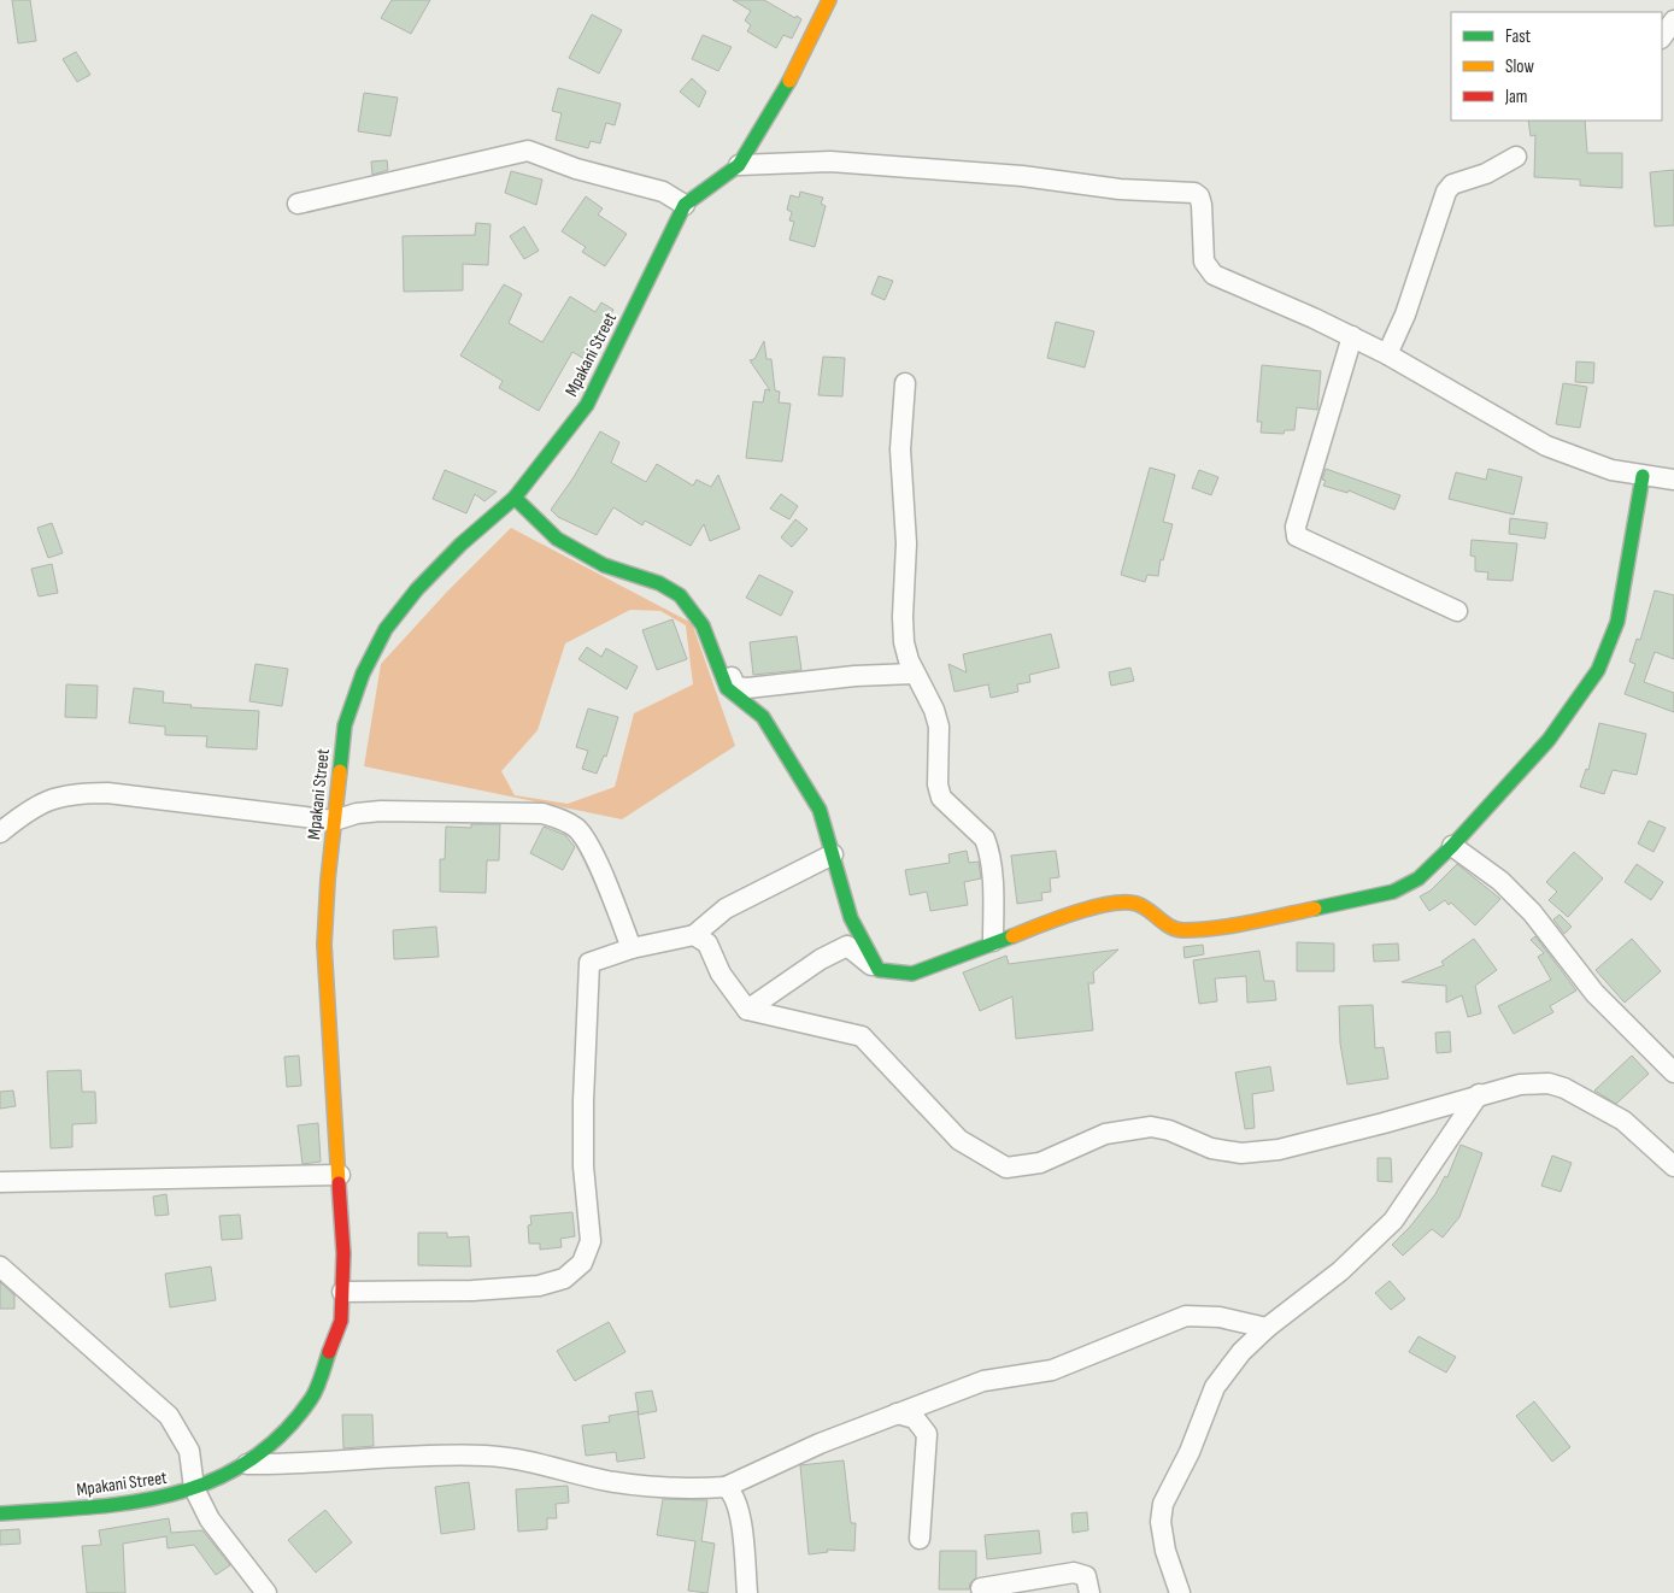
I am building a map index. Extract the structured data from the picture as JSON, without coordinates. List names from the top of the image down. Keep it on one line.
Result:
{"streets":{"street":["Mpakani Street"]},"legend":["Fast","Slow","Jam"]}
